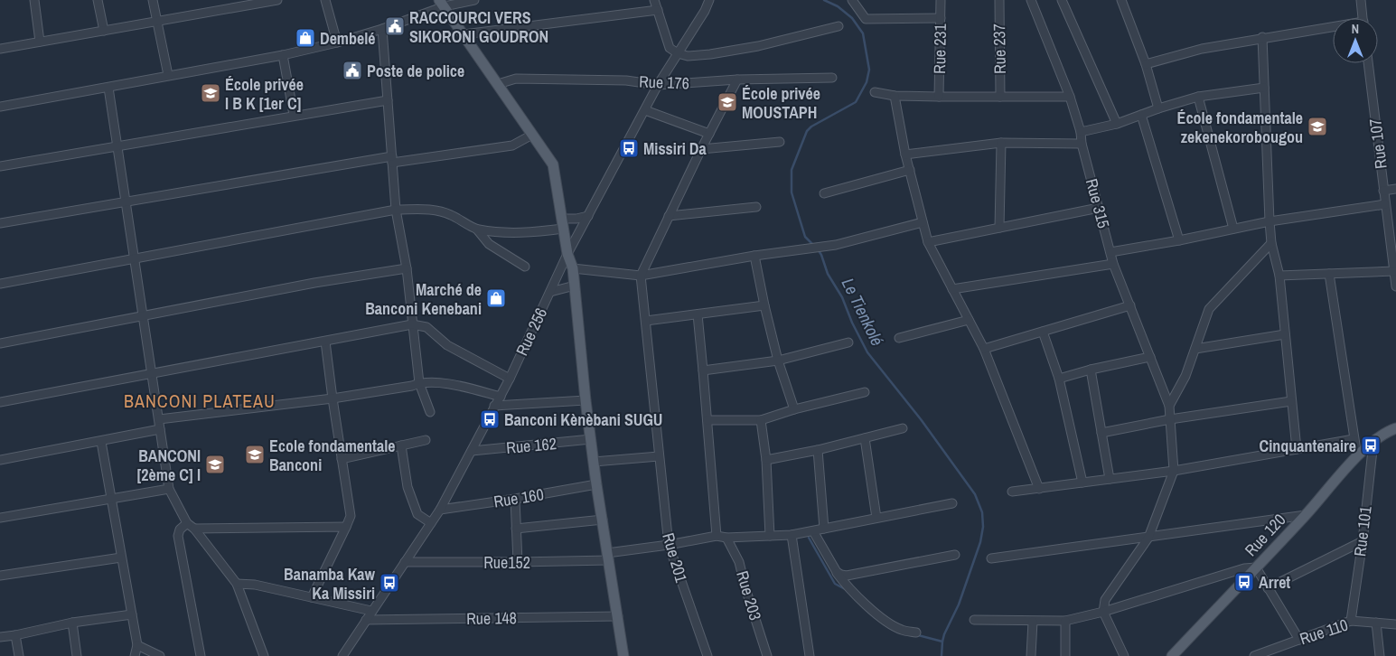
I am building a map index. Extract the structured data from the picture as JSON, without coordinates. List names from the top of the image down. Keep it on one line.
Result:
{"streets":{"main road":["Rue 120"],"street":["Rue 231","Rue 237","Rue 176","Rue 107","Rue 315","Rue 256","Rue 162","Rue 160","Rue 101","Rue 201","Rue152","Rue 203","Rue 148","Rue 110"]},"crossings":[["Rue 176","Rue 256"],["Rue 256","Rue 162"],["Rue 256","Rue 160"],["Rue 256","Rue152"],["Rue 256","Rue 148"],["Rue 101","Rue 120"],["Rue 101","Rue 110"],["Rue 201","Rue152"],["Rue152","Rue 203"]],"districts":["BANCONI PLATEAU"],"water":["Le Tienkolé"],"places":{"public building":["RACCOURCI VERS SIKORONI GOUDRON","Poste de police"],"shop":["Dembelé","Marché de Banconi Kenebani"],"school or university":["École privée I B K [1er C]","École privée MOUSTAPH","École fondamentale zekenekorobougou","Ecole fondamentale Banconi","BANCONI [2ème C] I"],"bus stop":["Missiri Da","Banconi Kènèbani SUGU","Cinquantenaire","Arret","Banamba Kaw Ka Missiri"]},"north":"top"}
